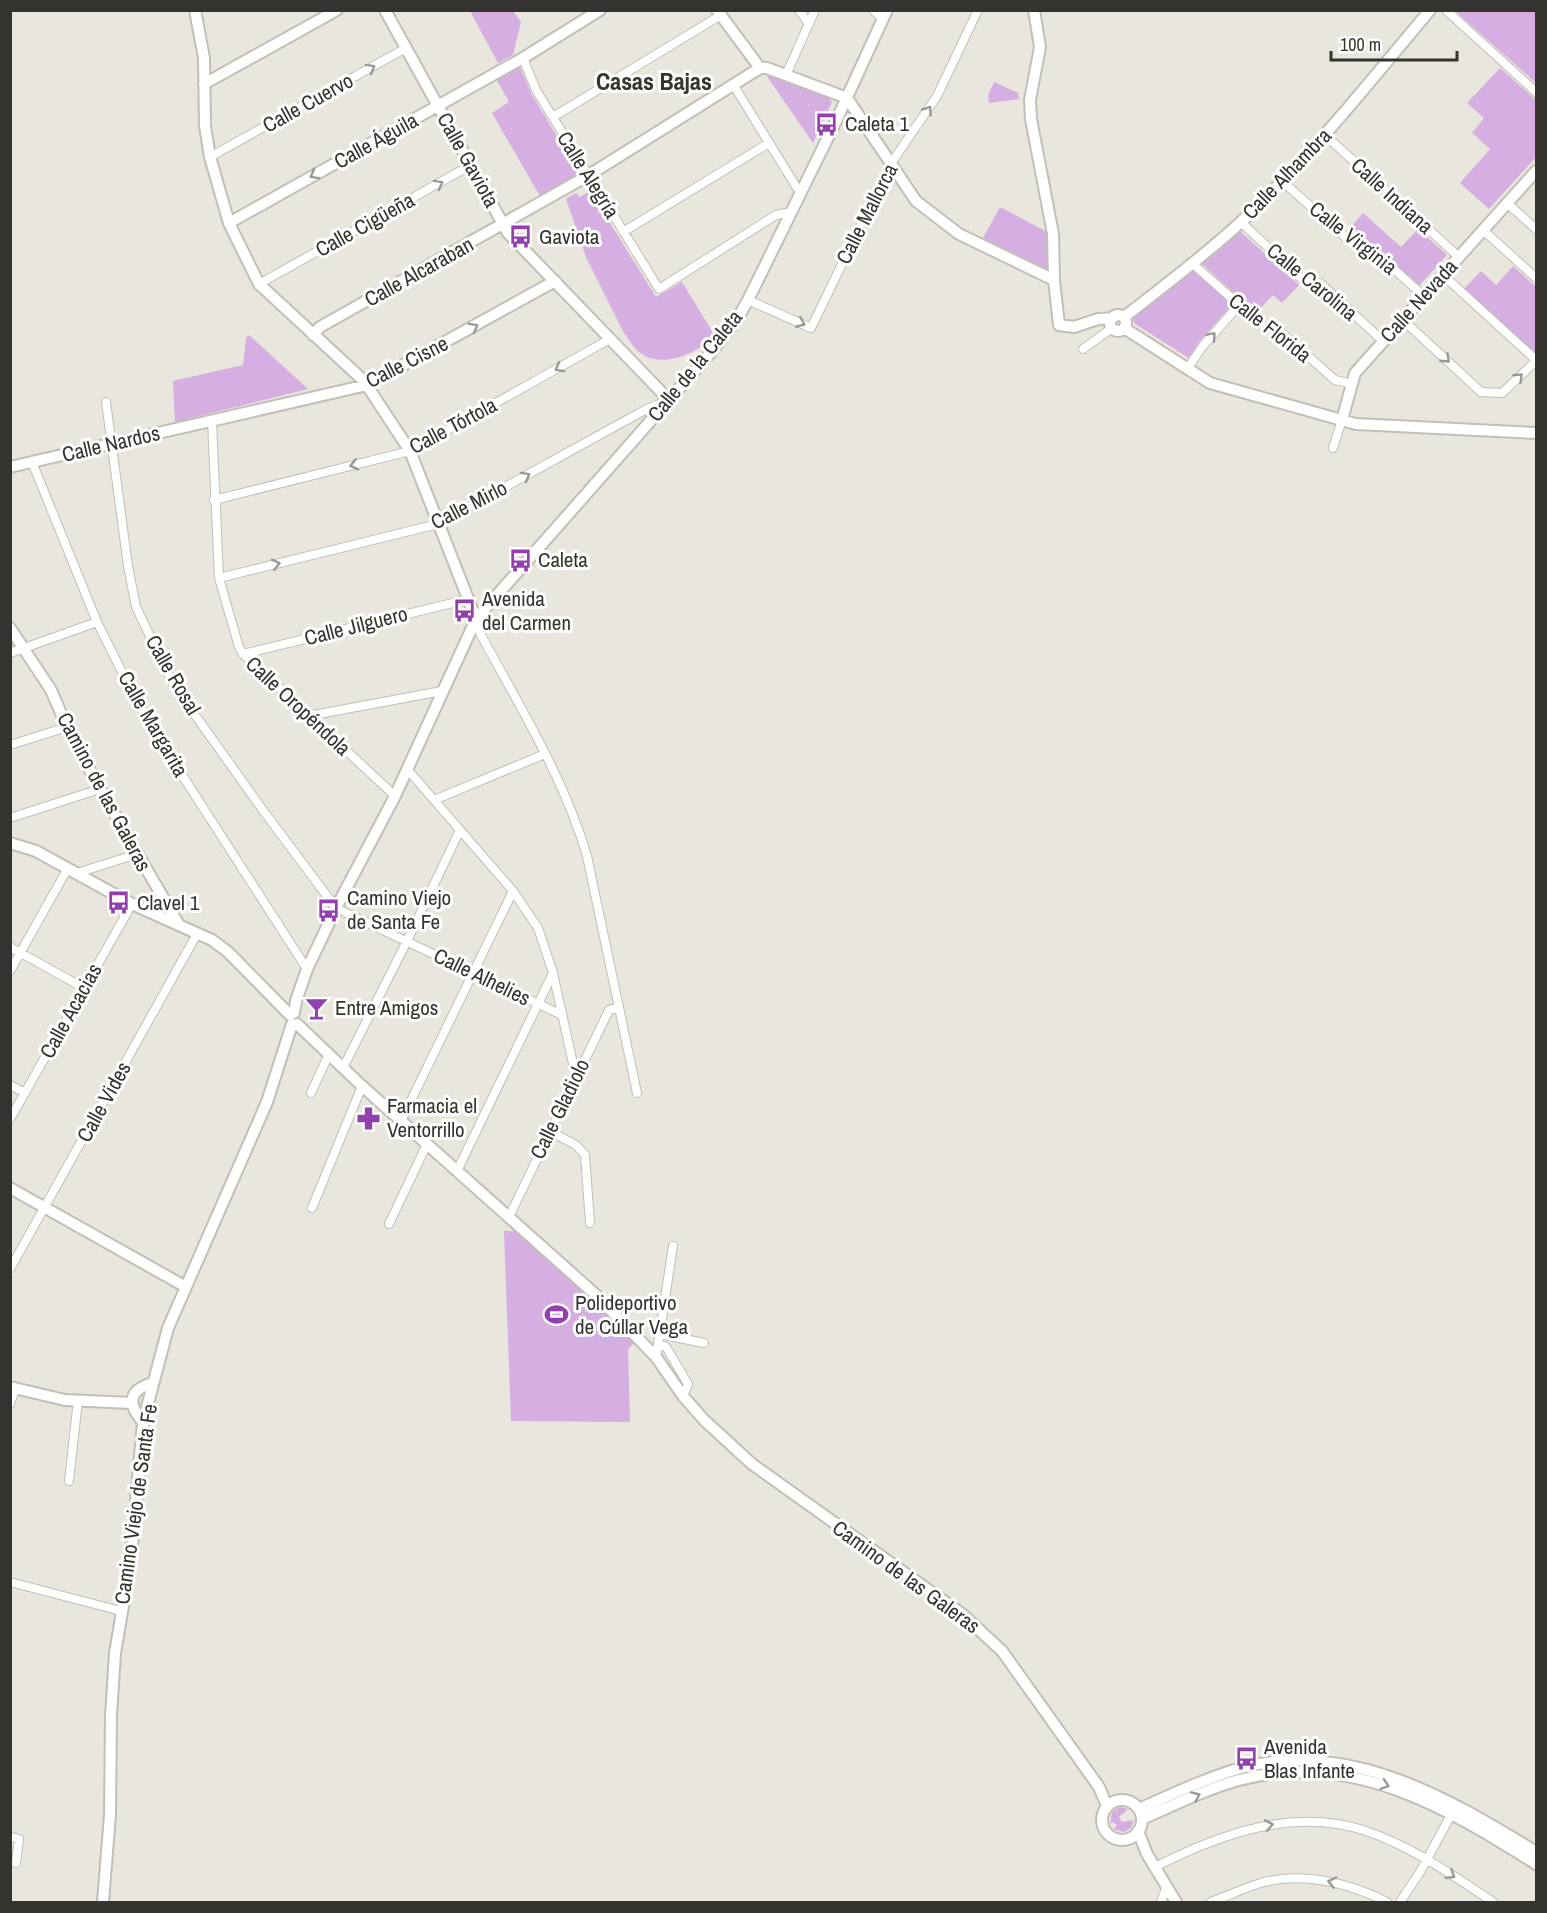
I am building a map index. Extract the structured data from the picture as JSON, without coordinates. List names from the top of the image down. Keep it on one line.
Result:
{"streets":{"street":["Calle Cuervo","Calle Águila","Calle Gaviota","Calle Alhambra","Calle Alegría","Calle Indiana","Calle Mallorca","Calle Cigüeña","Calle Virginia","Calle Alcaraban","Calle Carolina","Calle Nevada","Calle Florida","Calle Cisne","Calle de la Caleta","Calle Tórtola","Calle Nardos","Calle Mirlo","Calle Jilguero","Calle Rosal","Calle Oropéndola","Calle Margarita","Camino de las Galeras","Calle Alhelies","Calle Acacias","Calle Vides","Calle Gladiolo","Camino Viejo de Santa Fe"]},"crossings":[["Calle Cuervo","Calle Gaviota"],["Calle Águila","Calle Gaviota"],["Calle Águila","Calle Alegría"],["Calle Gaviota","Calle Cigüeña"],["Calle Gaviota","Calle Alcaraban"],["Calle Gaviota","Calle Cisne"],["Calle Gaviota","Calle de la Caleta"],["Calle Gaviota","Calle Tórtola"],["Calle Gaviota","Calle Mirlo"],["Calle Alhambra","Calle Indiana"],["Calle Alhambra","Calle Virginia"],["Calle Alhambra","Calle Carolina"],["Calle Alhambra","Calle Florida"],["Calle Alegría","Calle Alcaraban"],["Calle Alegría","Calle de la Caleta"],["Calle Indiana","Calle Nevada"],["Calle Mallorca","Calle de la Caleta"],["Calle Virginia","Calle Nevada"],["Calle Carolina","Calle Nevada"],["Calle Nevada","Calle Florida"],["Calle Cisne","Calle Nardos"],["Calle Cisne","Calle Oropéndola"],["Calle de la Caleta","Calle Mirlo"],["Calle de la Caleta","Camino Viejo de Santa Fe"],["Calle Tórtola","Calle Oropéndola"],["Calle Nardos","Calle Rosal"],["Calle Nardos","Calle Oropéndola"],["Calle Nardos","Calle Margarita"],["Calle Mirlo","Calle Oropéndola"],["Calle Jilguero","Calle Oropéndola"],["Calle Rosal","Calle Alhelies"],["Calle Rosal","Camino Viejo de Santa Fe"],["Calle Oropéndola","Camino Viejo de Santa Fe"],["Calle Margarita","Camino Viejo de Santa Fe"],["Camino de las Galeras","Calle Vides"],["Camino de las Galeras","Calle Gladiolo"],["Camino de las Galeras","Camino Viejo de Santa Fe"],["Calle Alhelies","Camino Viejo de Santa Fe"]],"one_way":["Calle Águila","Calle Mallorca","Calle Cigüeña","Calle Cisne","Calle Tórtola","Calle Mirlo"],"districts":["Casas Bajas"],"places":{"bus stop":["Caleta 1","Gaviota","Caleta","Avenida del Carmen","Clavel 1","Camino Viejo de Santa Fe","Avenida Blas Infante"],"bar":["Entre Amigos"],"pharmacy":["Farmacia el Ventorrillo"],"sports":["Polideportivo de Cúllar Vega"]},"scale_bar":"100 m"}
